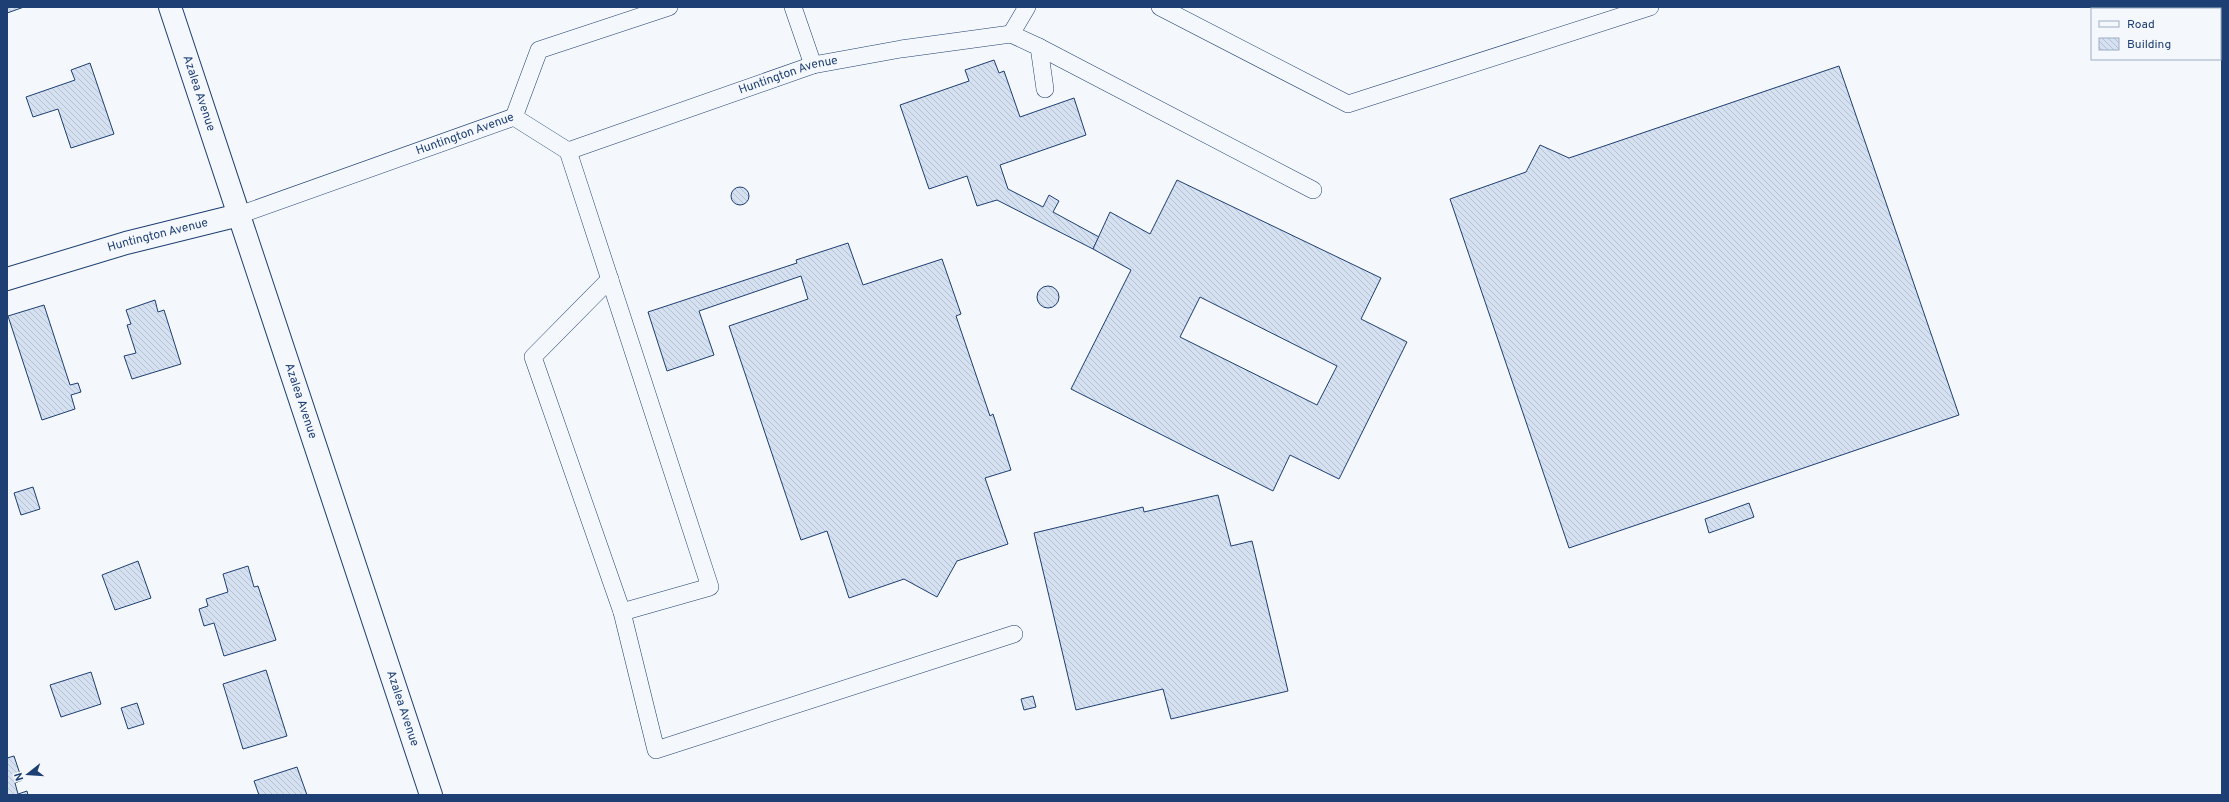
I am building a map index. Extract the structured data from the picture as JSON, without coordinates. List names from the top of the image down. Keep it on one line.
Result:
{"streets":{"main road":["Huntington Avenue","Azalea Avenue"]},"crossings":[["Huntington Avenue","Azalea Avenue"]],"legend":["Road","Building"],"north":"left"}
